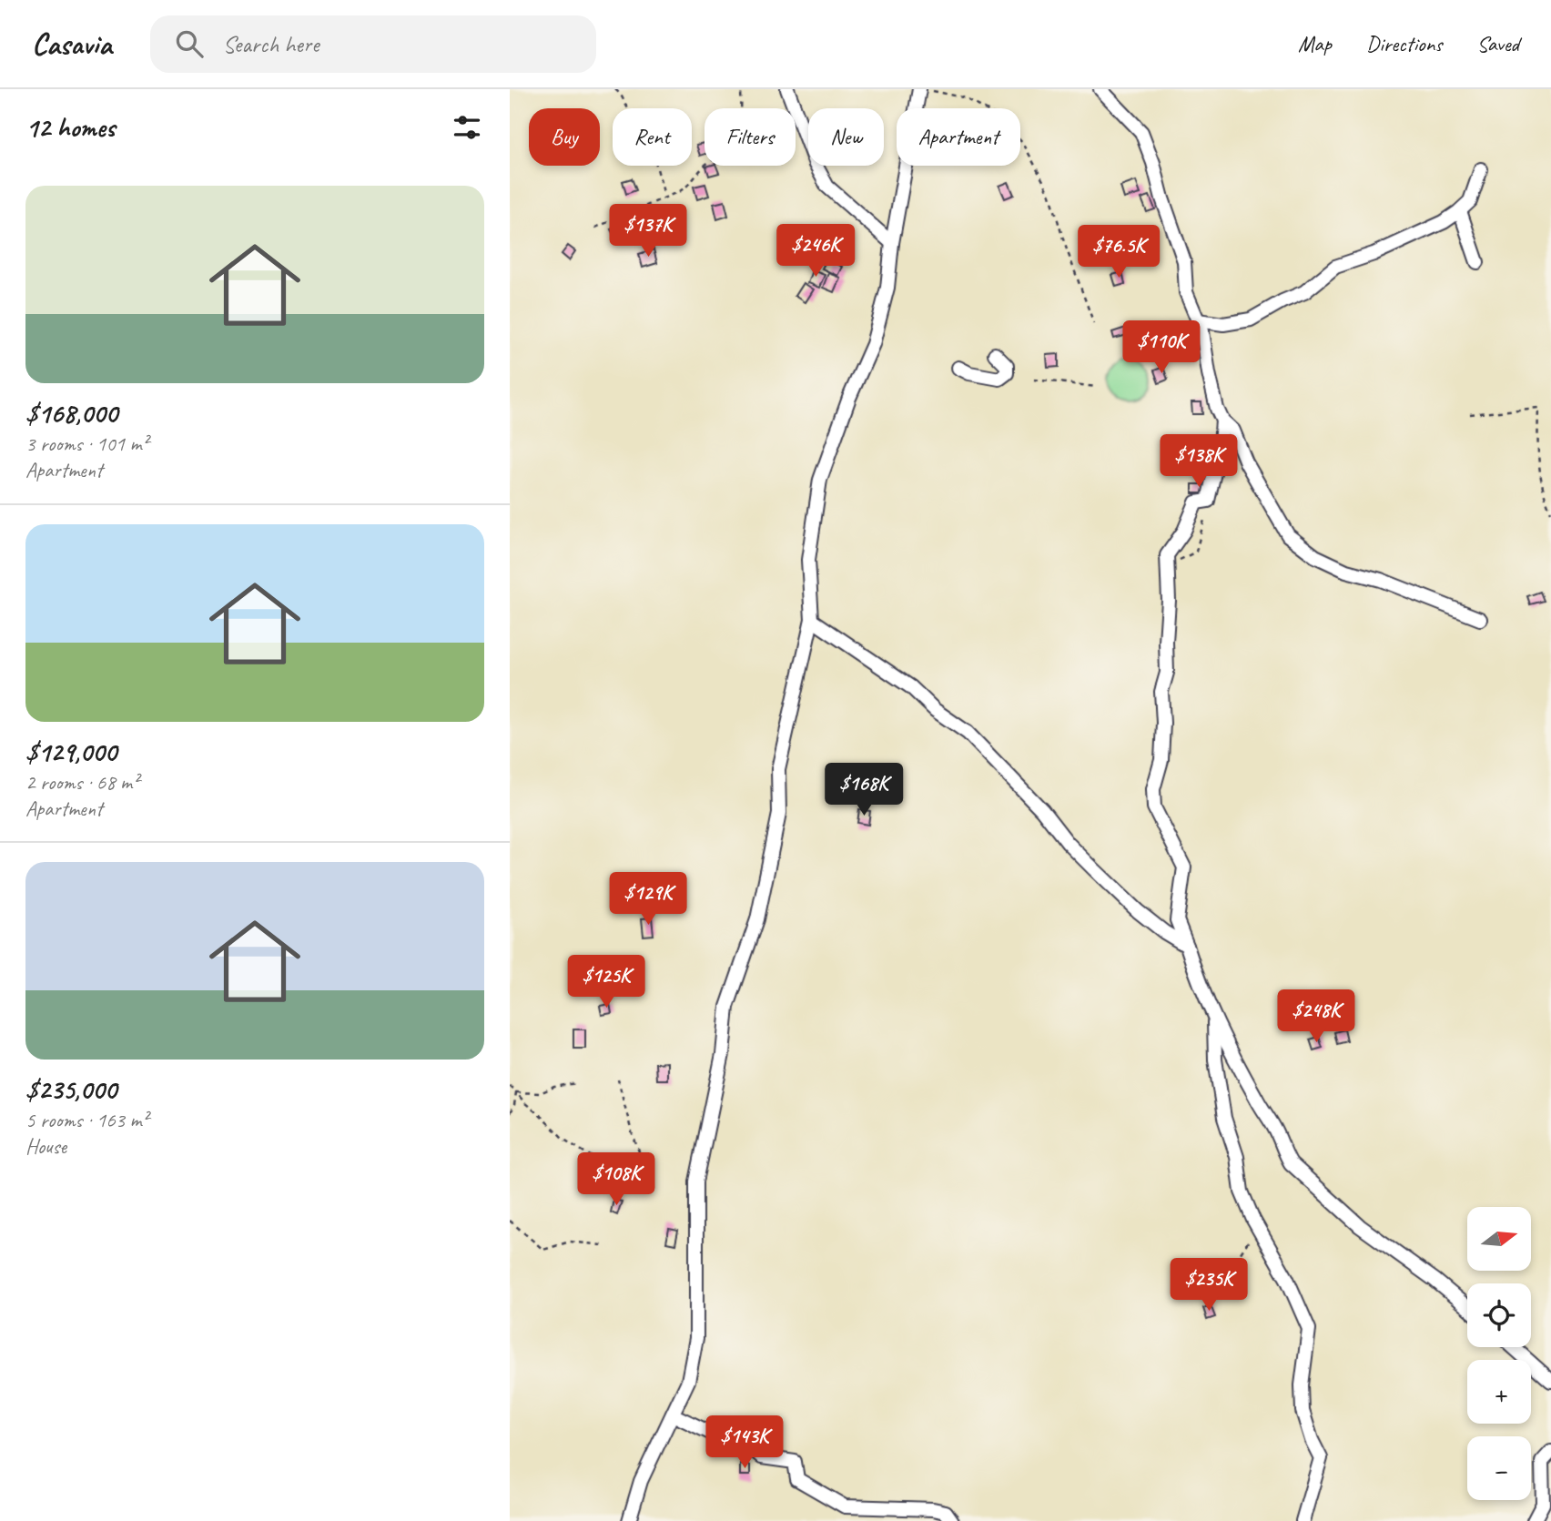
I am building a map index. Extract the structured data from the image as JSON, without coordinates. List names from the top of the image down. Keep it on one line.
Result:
{"north":"right","page":{"header":"Casavia","search":"Search here","nav":["Map","Directions","Saved"],"heading":"12 homes","chip":["Buy","Rent","Filters","New","Apartment"],"list":[{"name":"$168,000","note":"3 rooms · 101 m² · Apartment"},{"name":"$129,000","note":"2 rooms · 68 m² · Apartment"},{"name":"$235,000","note":"5 rooms · 163 m² · House"}],"price":["$137K","$246K","$76.5K","$110K","$138K","$168K","$129K","$125K","$248K","$108K","$235K","$143K"],"map_buttons":["+","−"]}}
